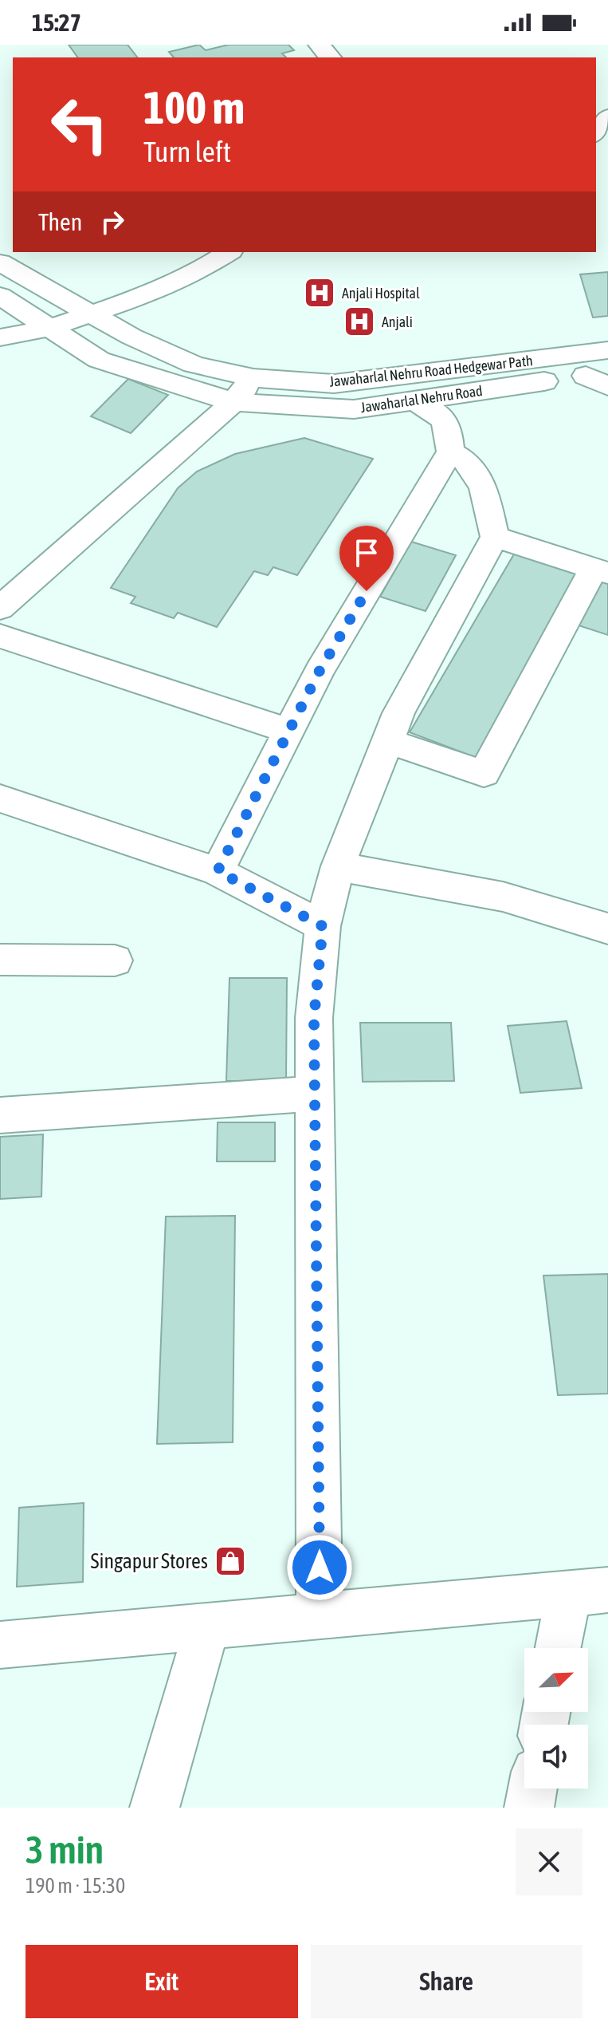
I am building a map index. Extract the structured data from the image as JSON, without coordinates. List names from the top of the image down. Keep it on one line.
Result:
{"streets":{"street":["Jawaharlal Nehru Road Hedgewar Path","Jawaharlal Nehru Road"]},"places":{"hospital":["Anjali Hospital","Anjali"],"shop":["Singapur Stores"]},"north":"top right","page":{"status":"15:27","turn":["100 m","Turn left"],"then":"Then","heading":["3 min","190 m · 15:30"],"buttons":["Exit","Share"]}}
